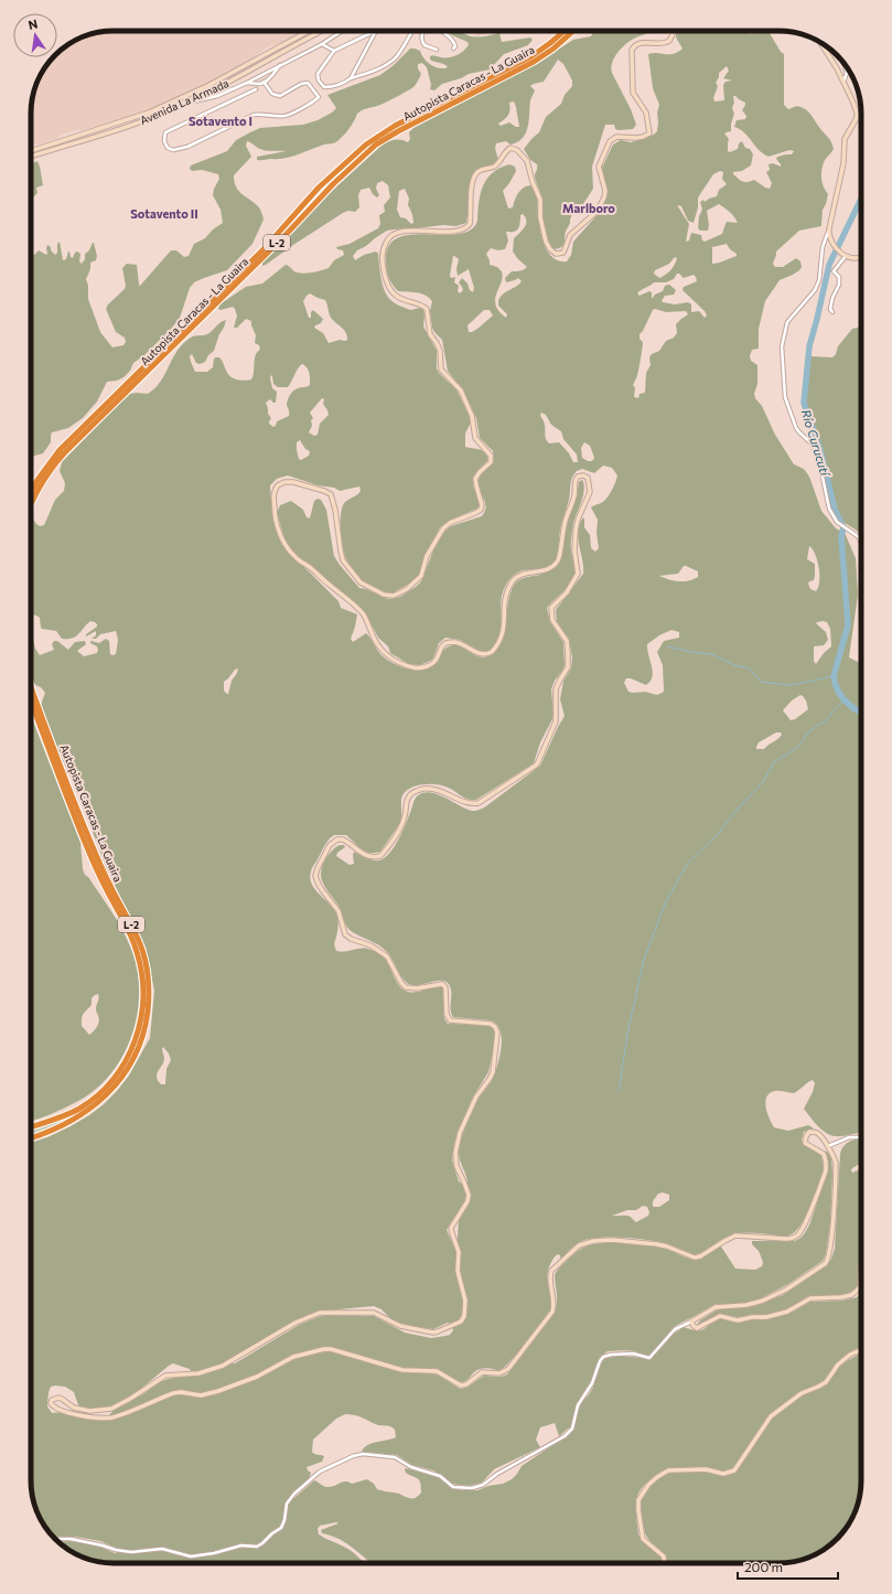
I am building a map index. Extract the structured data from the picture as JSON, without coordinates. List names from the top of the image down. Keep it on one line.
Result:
{"streets":{"highway":["Autopista Caracas - La Guaira","L-2"],"main road":["Avenida La Armada"]},"districts":["Sotavento I","Marlboro","Sotavento II"],"water":["Río Curucutí"],"scale_bar":"200 m","north":"top"}
